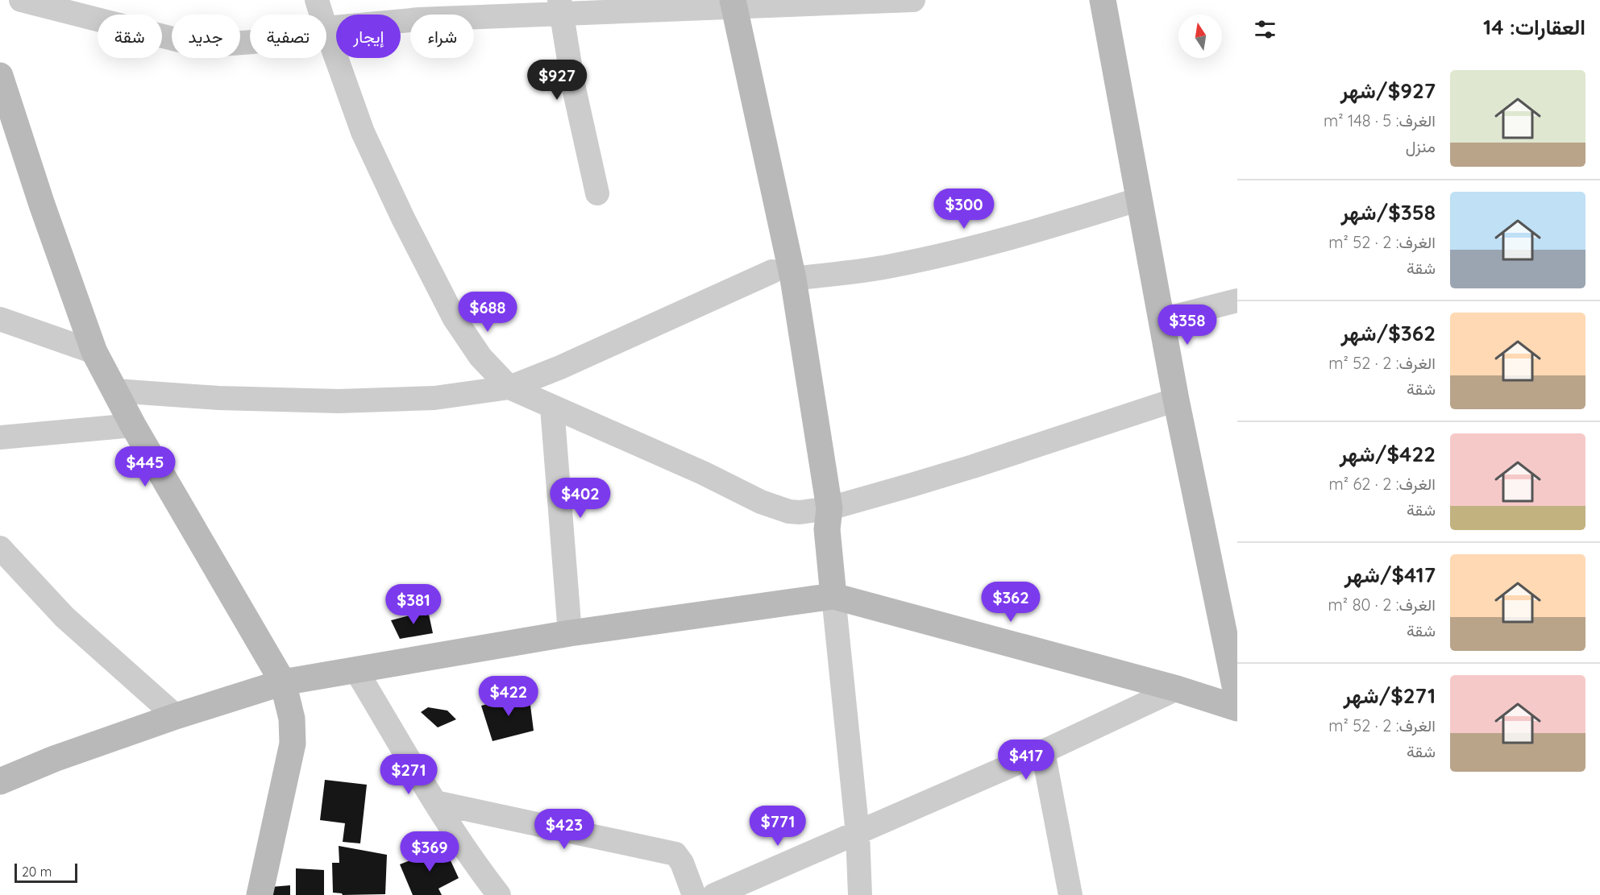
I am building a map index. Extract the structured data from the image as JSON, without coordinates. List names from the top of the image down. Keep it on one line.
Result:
{"scale_bar":"20 m","north":"top","page":{"heading":"العقارات: 14","chip":["شراء","إيجار","تصفية","جديد","شقة"],"list":[{"name":"$927/شهر","note":"الغرف: 5 · 148 m² · منزل"},{"name":"$358/شهر","note":"الغرف: 2 · 52 m² · شقة"},{"name":"$362/شهر","note":"الغرف: 2 · 52 m² · شقة"},{"name":"$422/شهر","note":"الغرف: 2 · 62 m² · شقة"},{"name":"$417/شهر","note":"الغرف: 2 · 80 m² · شقة"},{"name":"$271/شهر","note":"الغرف: 2 · 52 m² · شقة"}],"price":["$927","$300","$688","$358","$445","$402","$362","$381","$422","$417","$271","$771","$423","$369"],"scale":"20 m"}}
